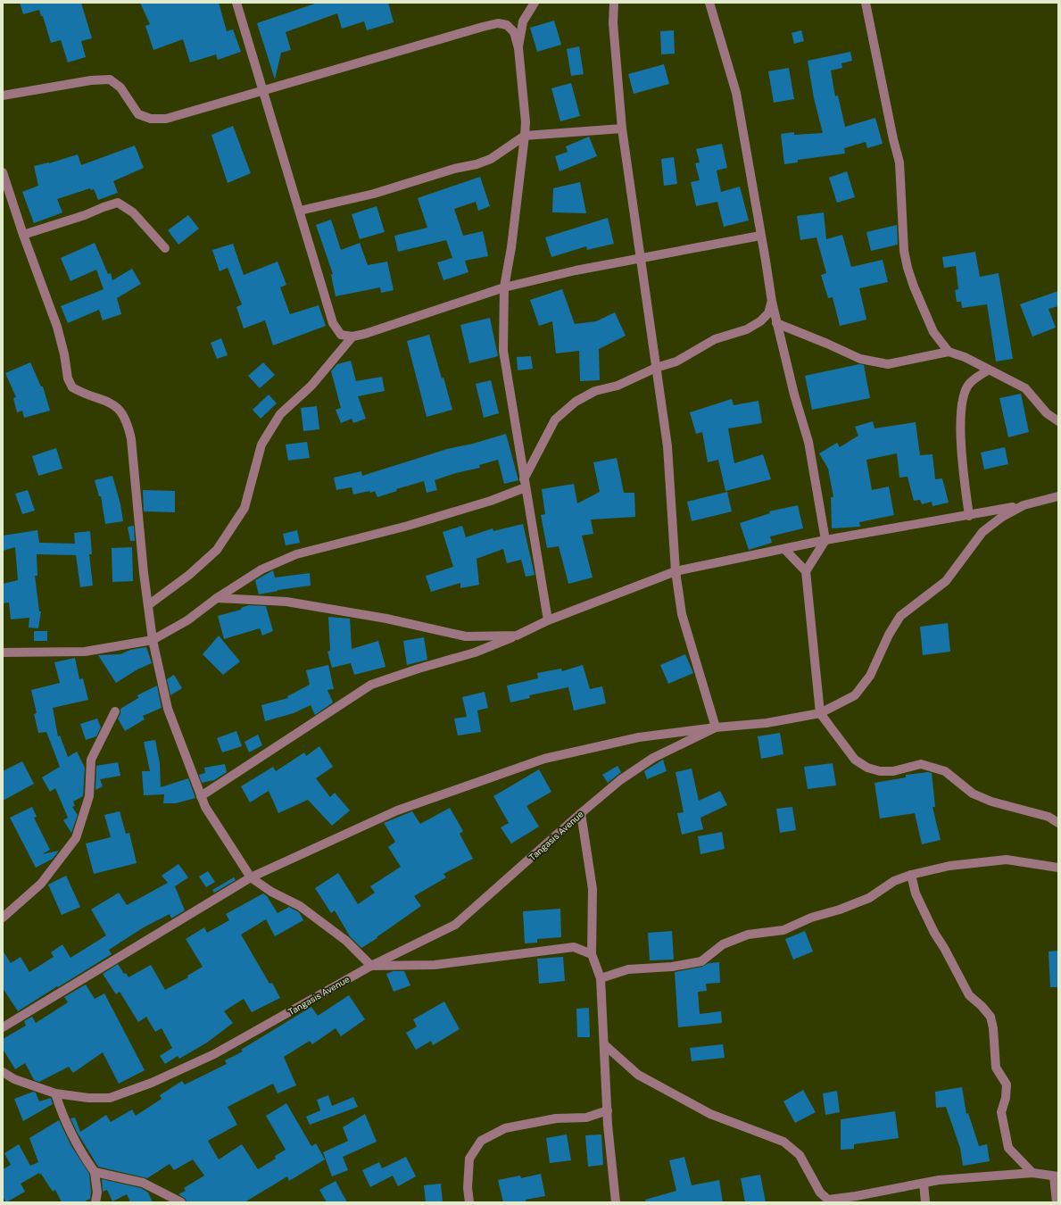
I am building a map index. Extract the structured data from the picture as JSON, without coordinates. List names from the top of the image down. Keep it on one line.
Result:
{"streets":{"street":["Tangasis Avenue"]}}
